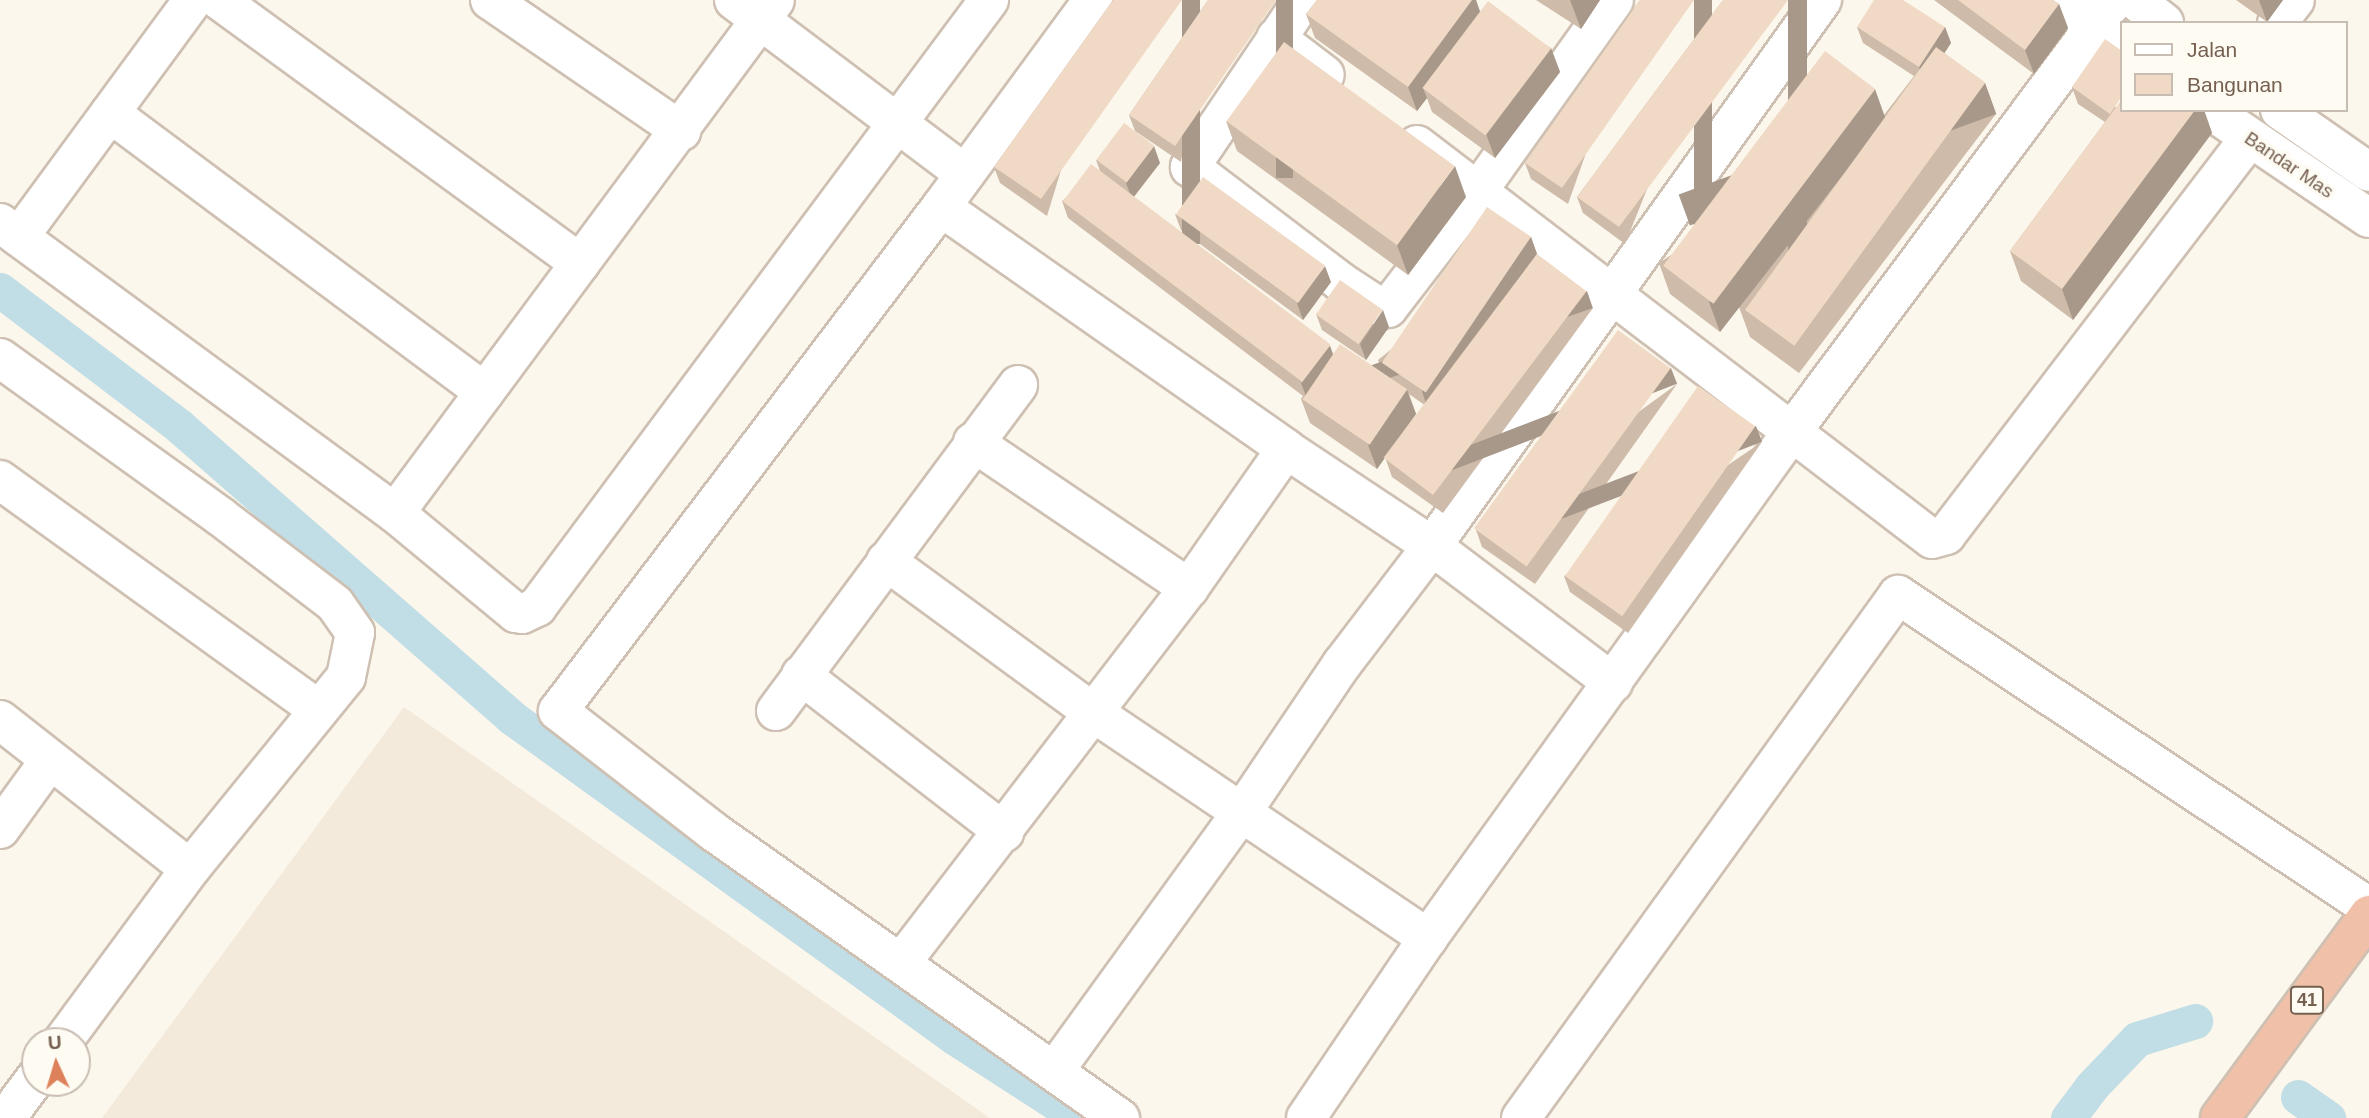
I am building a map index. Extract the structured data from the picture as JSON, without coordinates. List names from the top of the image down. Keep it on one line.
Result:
{"streets":{"highway":["41"],"street":["Bandar Mas"]},"legend":["Jalan","Bangunan"],"north":"top"}
